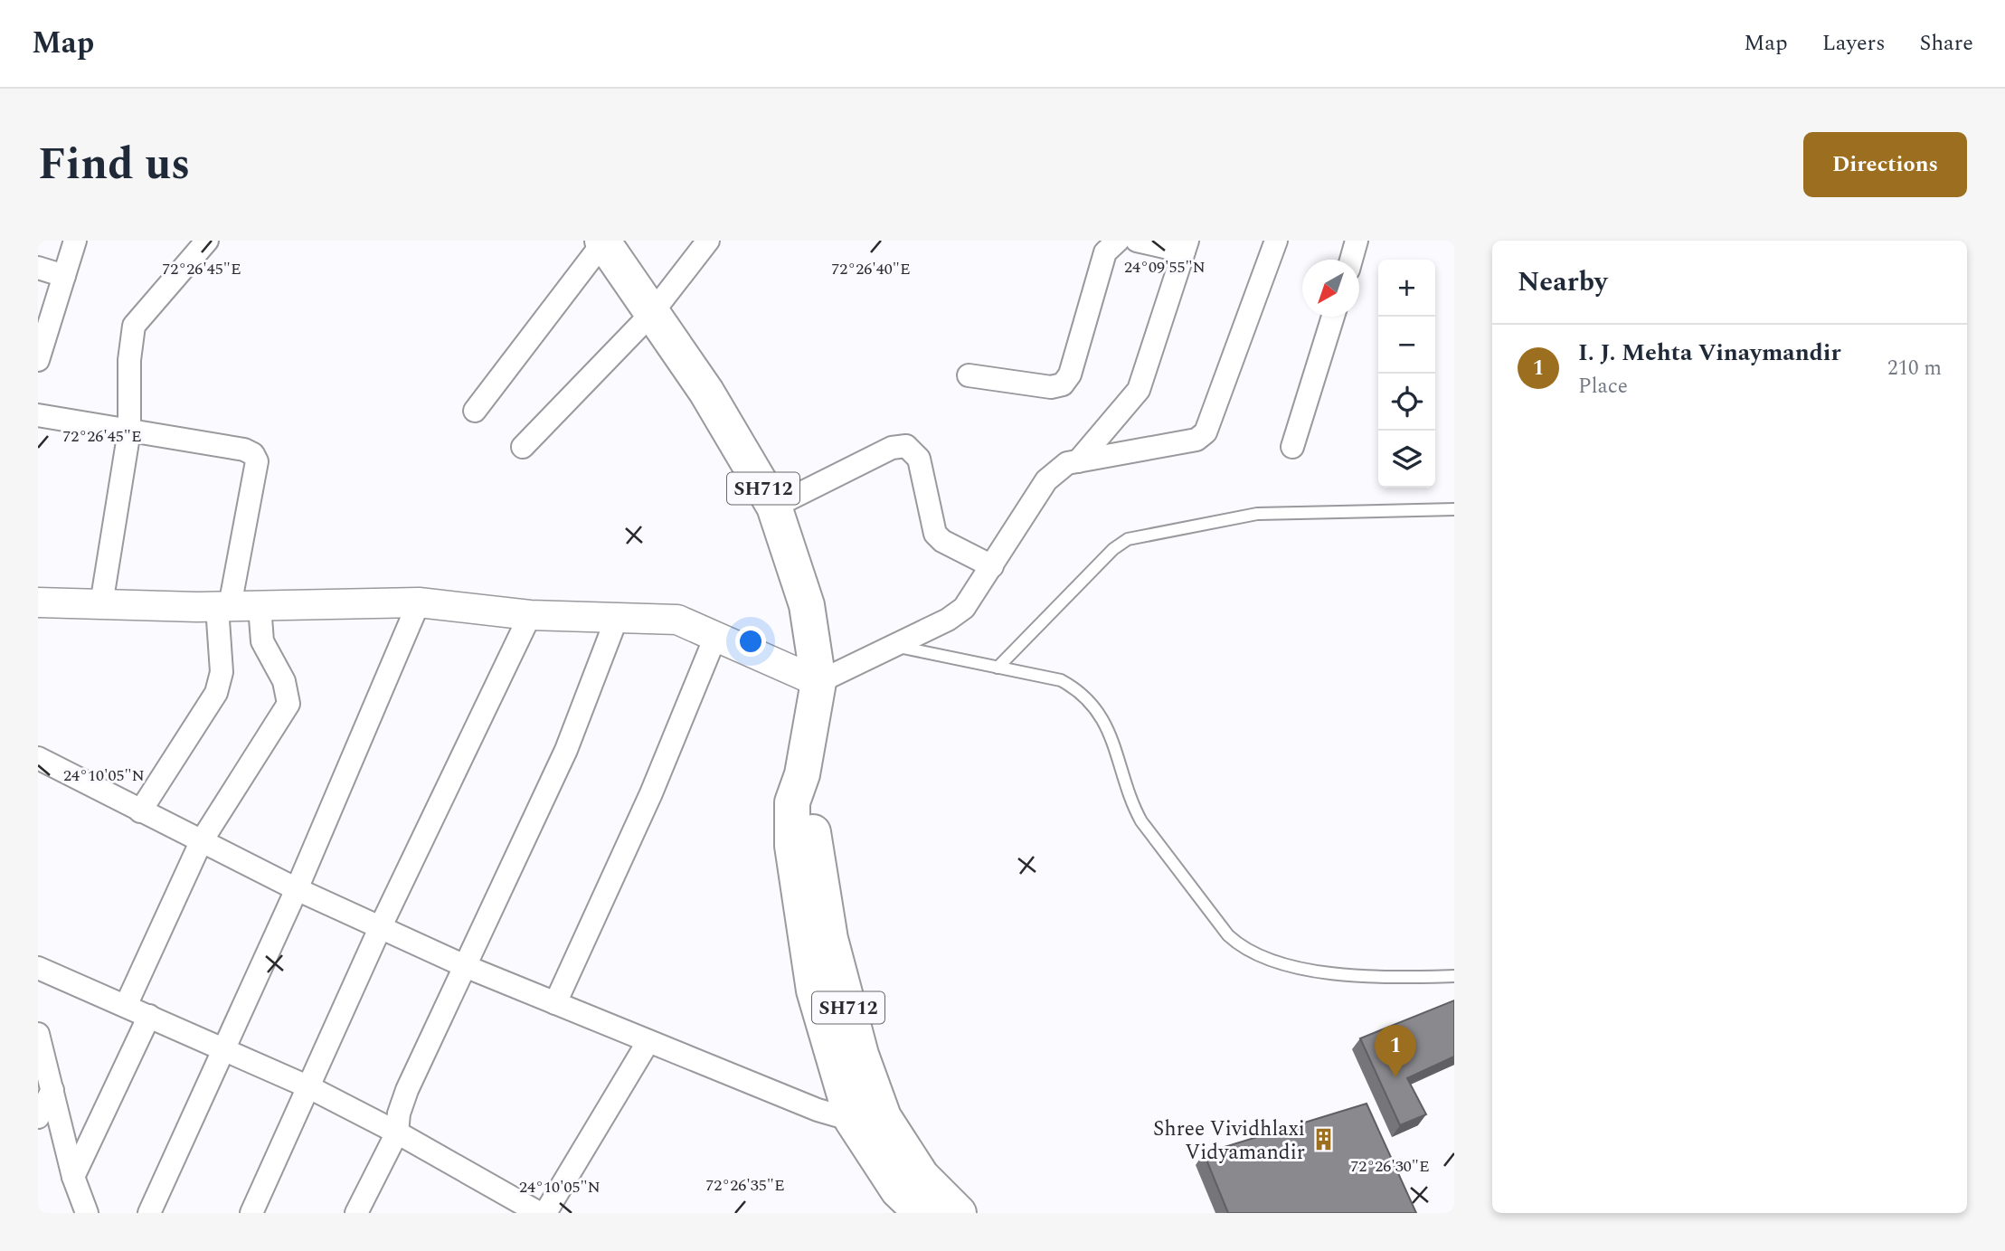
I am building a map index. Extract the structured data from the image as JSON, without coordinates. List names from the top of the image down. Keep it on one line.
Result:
{"streets":{"main road":["SH712"]},"places":{"building":["Shree Vividhlaxi Vidyamandir"]},"north":"bottom left","page":{"header":"Map","nav":["Map","Layers","Share"],"title":"Find us","buttons":"Directions","heading":"Nearby","map_buttons":["+","−"],"list":[{"mark":"1","name":"I. J. Mehta Vinaymandir","note":"Place","value":"210 m"}],"pins":"1"},"coordinates":["24°09'55\"N","72°26'45\"E","72°26'40\"E","24°10'05\"N","72°26'30\"E","72°26'35\"E"]}
